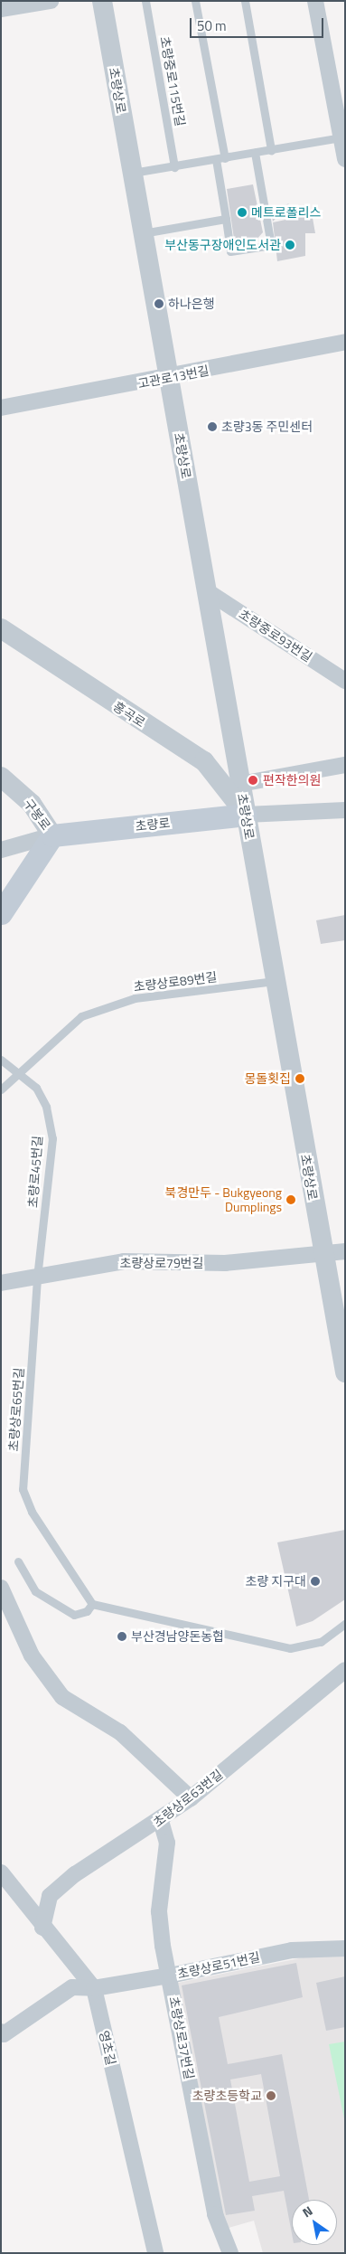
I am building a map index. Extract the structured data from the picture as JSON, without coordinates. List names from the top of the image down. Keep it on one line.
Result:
{"streets":{"main road":["초량로"],"street":["초량상로","고관로13번길","초량중로93번길","홍곡로","구봉로","초량상로79번길","초량상로63번길","초량상로51번길","초량상로37번길","영초길"],"lane":["초량중로115번길","초량상로89번길","초량로45번길","초량상로65번길"]},"crossings":[["초량상로","고관로13번길"],["초량상로","초량중로93번길"],["초량상로","홍곡로"],["초량상로","초량로"],["초량상로","초량상로89번길"],["초량상로","초량상로79번길"],["홍곡로","초량로"],["구봉로","초량로"],["초량상로89번길","초량로45번길"],["초량로45번길","초량상로79번길"],["초량로45번길","초량상로65번길"],["초량상로79번길","초량상로65번길"],["초량상로63번길","초량상로37번길"],["초량상로63번길","영초길"],["초량상로51번길","초량상로37번길"],["초량상로51번길","영초길"]],"places":["메트로폴리스","부산동구장애인도서관","하나은행","초량3동 주민센터","편작한의원","몽돌횟집","북경만두 - Bukgyeong Dumplings","초량 지구대","부산경남양돈농협","초량초등학교"],"scale_bar":"50 m","north":"top left"}
